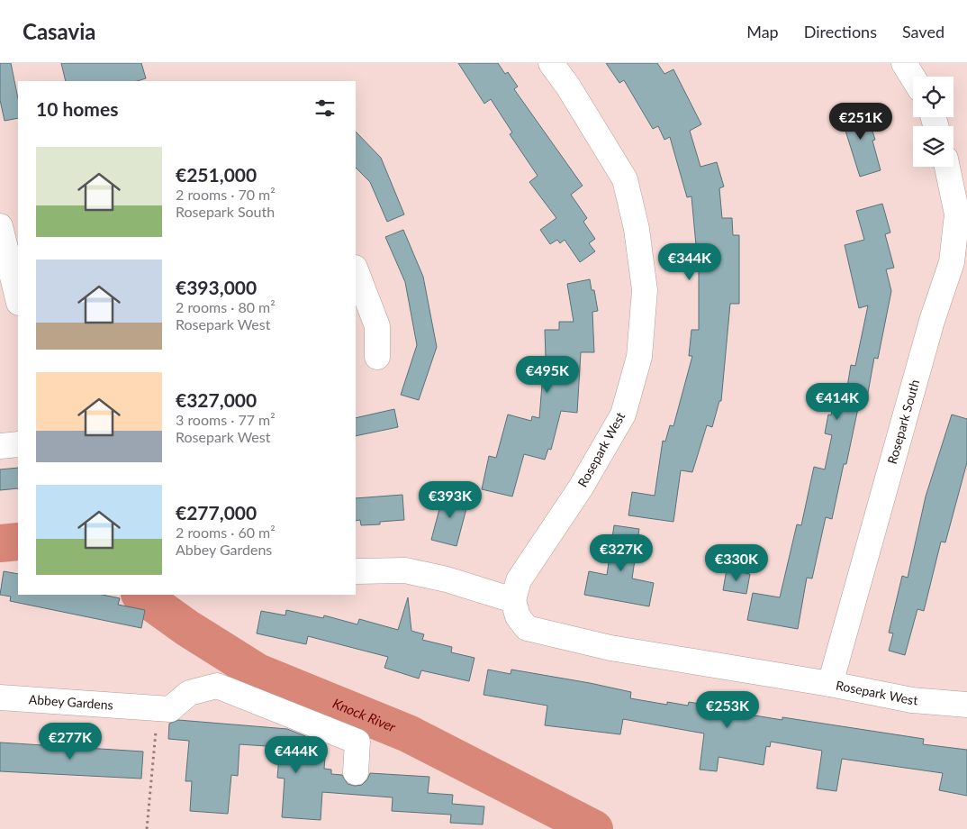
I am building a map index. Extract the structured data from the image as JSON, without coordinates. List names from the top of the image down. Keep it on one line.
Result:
{"streets":{"street":["Rosepark South","Rosepark West","Abbey Gardens"]},"crossings":[["Rosepark South","Rosepark West"]],"water":["Knock River"],"page":{"header":"Casavia","nav":["Map","Directions","Saved"],"heading":"10 homes","price":["€251K","€344K","€495K","€414K","€393K","€327K","€330K","€253K","€277K","€444K"],"list":[{"name":"€251,000","note":"2 rooms · 70 m² · Rosepark South"},{"name":"€393,000","note":"2 rooms · 80 m² · Rosepark West"},{"name":"€327,000","note":"3 rooms · 77 m² · Rosepark West"},{"name":"€277,000","note":"2 rooms · 60 m² · Abbey Gardens"}]}}
